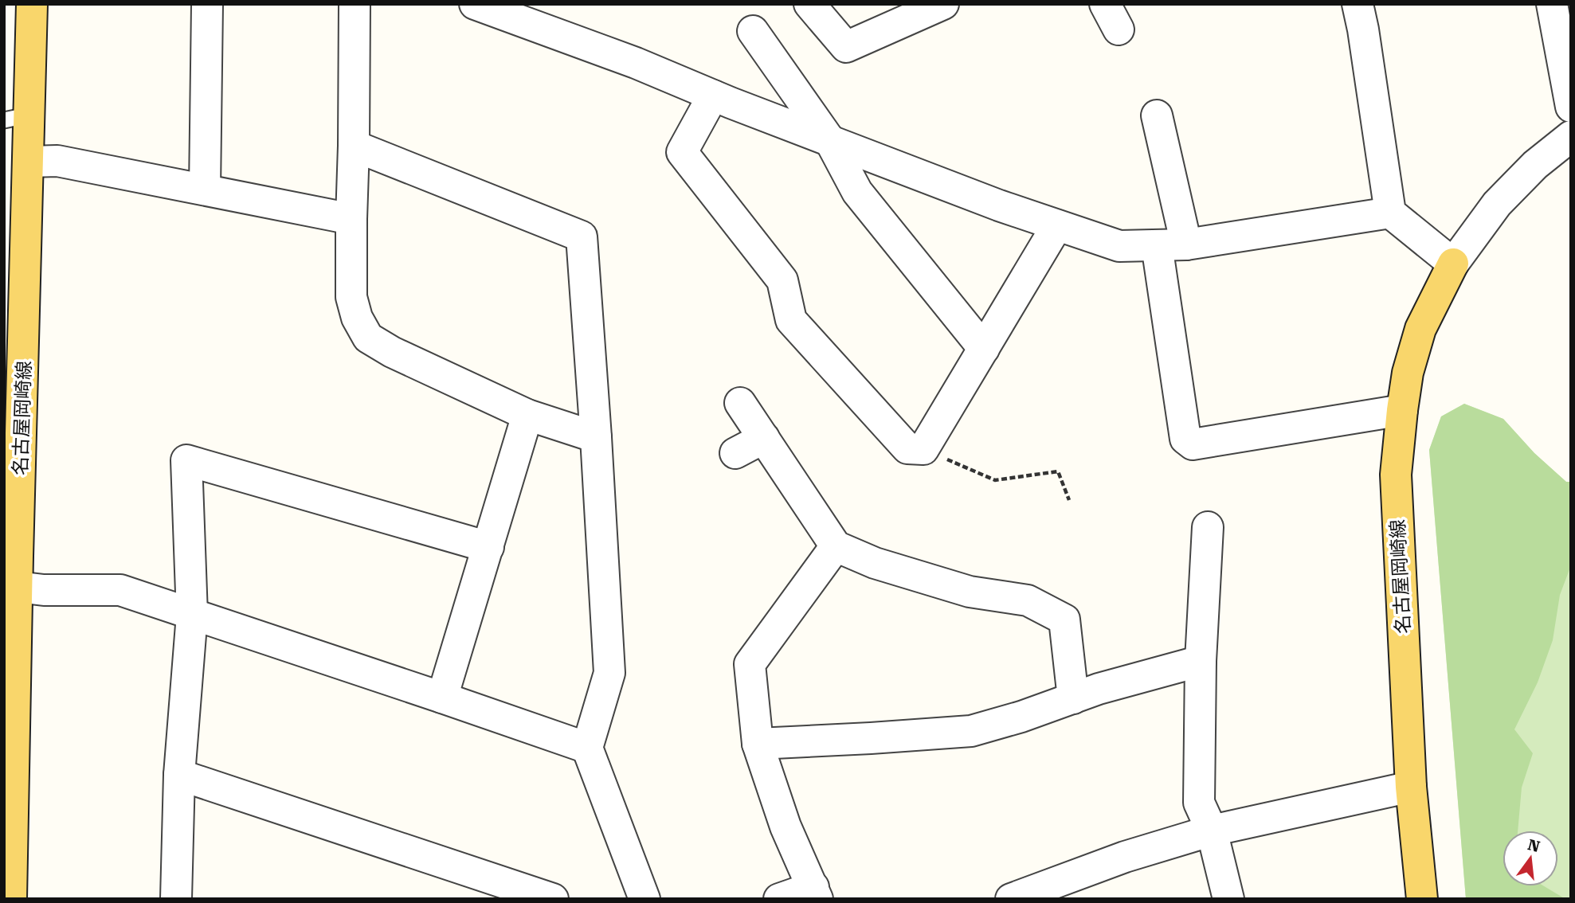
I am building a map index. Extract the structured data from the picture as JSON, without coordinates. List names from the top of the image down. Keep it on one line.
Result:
{"streets":{"main road":["名古屋岡崎線"]},"north":"top"}
